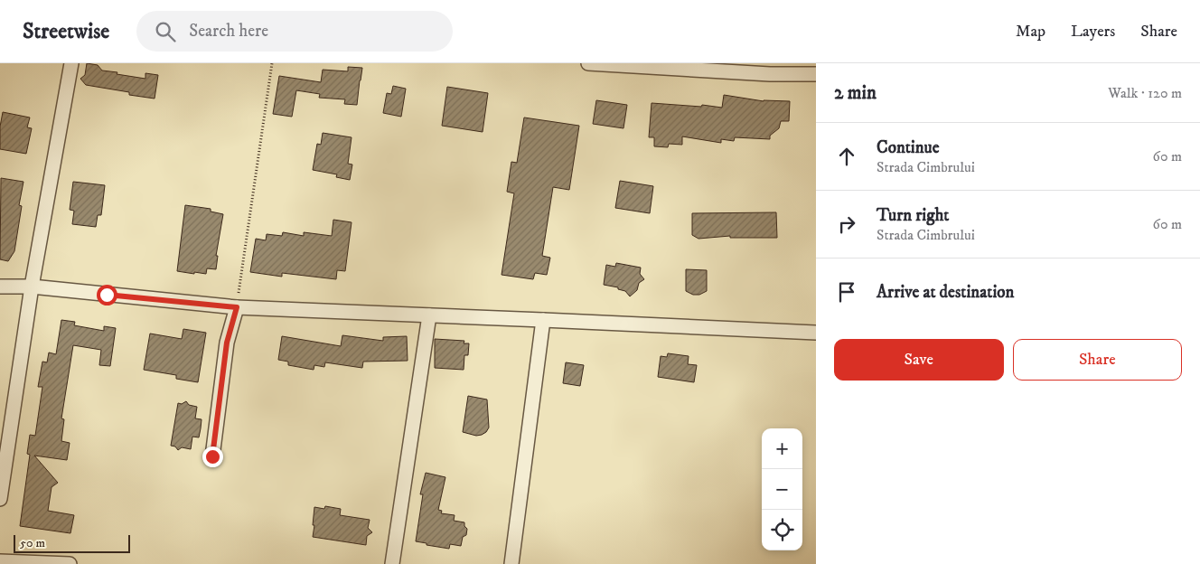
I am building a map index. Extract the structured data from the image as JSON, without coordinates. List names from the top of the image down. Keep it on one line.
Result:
{"scale_bar":"50 m","page":{"header":"Streetwise","search":"Search here","nav":["Map","Layers","Share"],"heading":["2 min","Walk · 120 m"],"list":[["Continue","Strada Cimbrului","60 m"],["Turn right","Strada Cimbrului","60 m"],"Arrive at destination"],"buttons":["Save","Share"],"map_buttons":["+","−"],"scale":"50 m"}}
